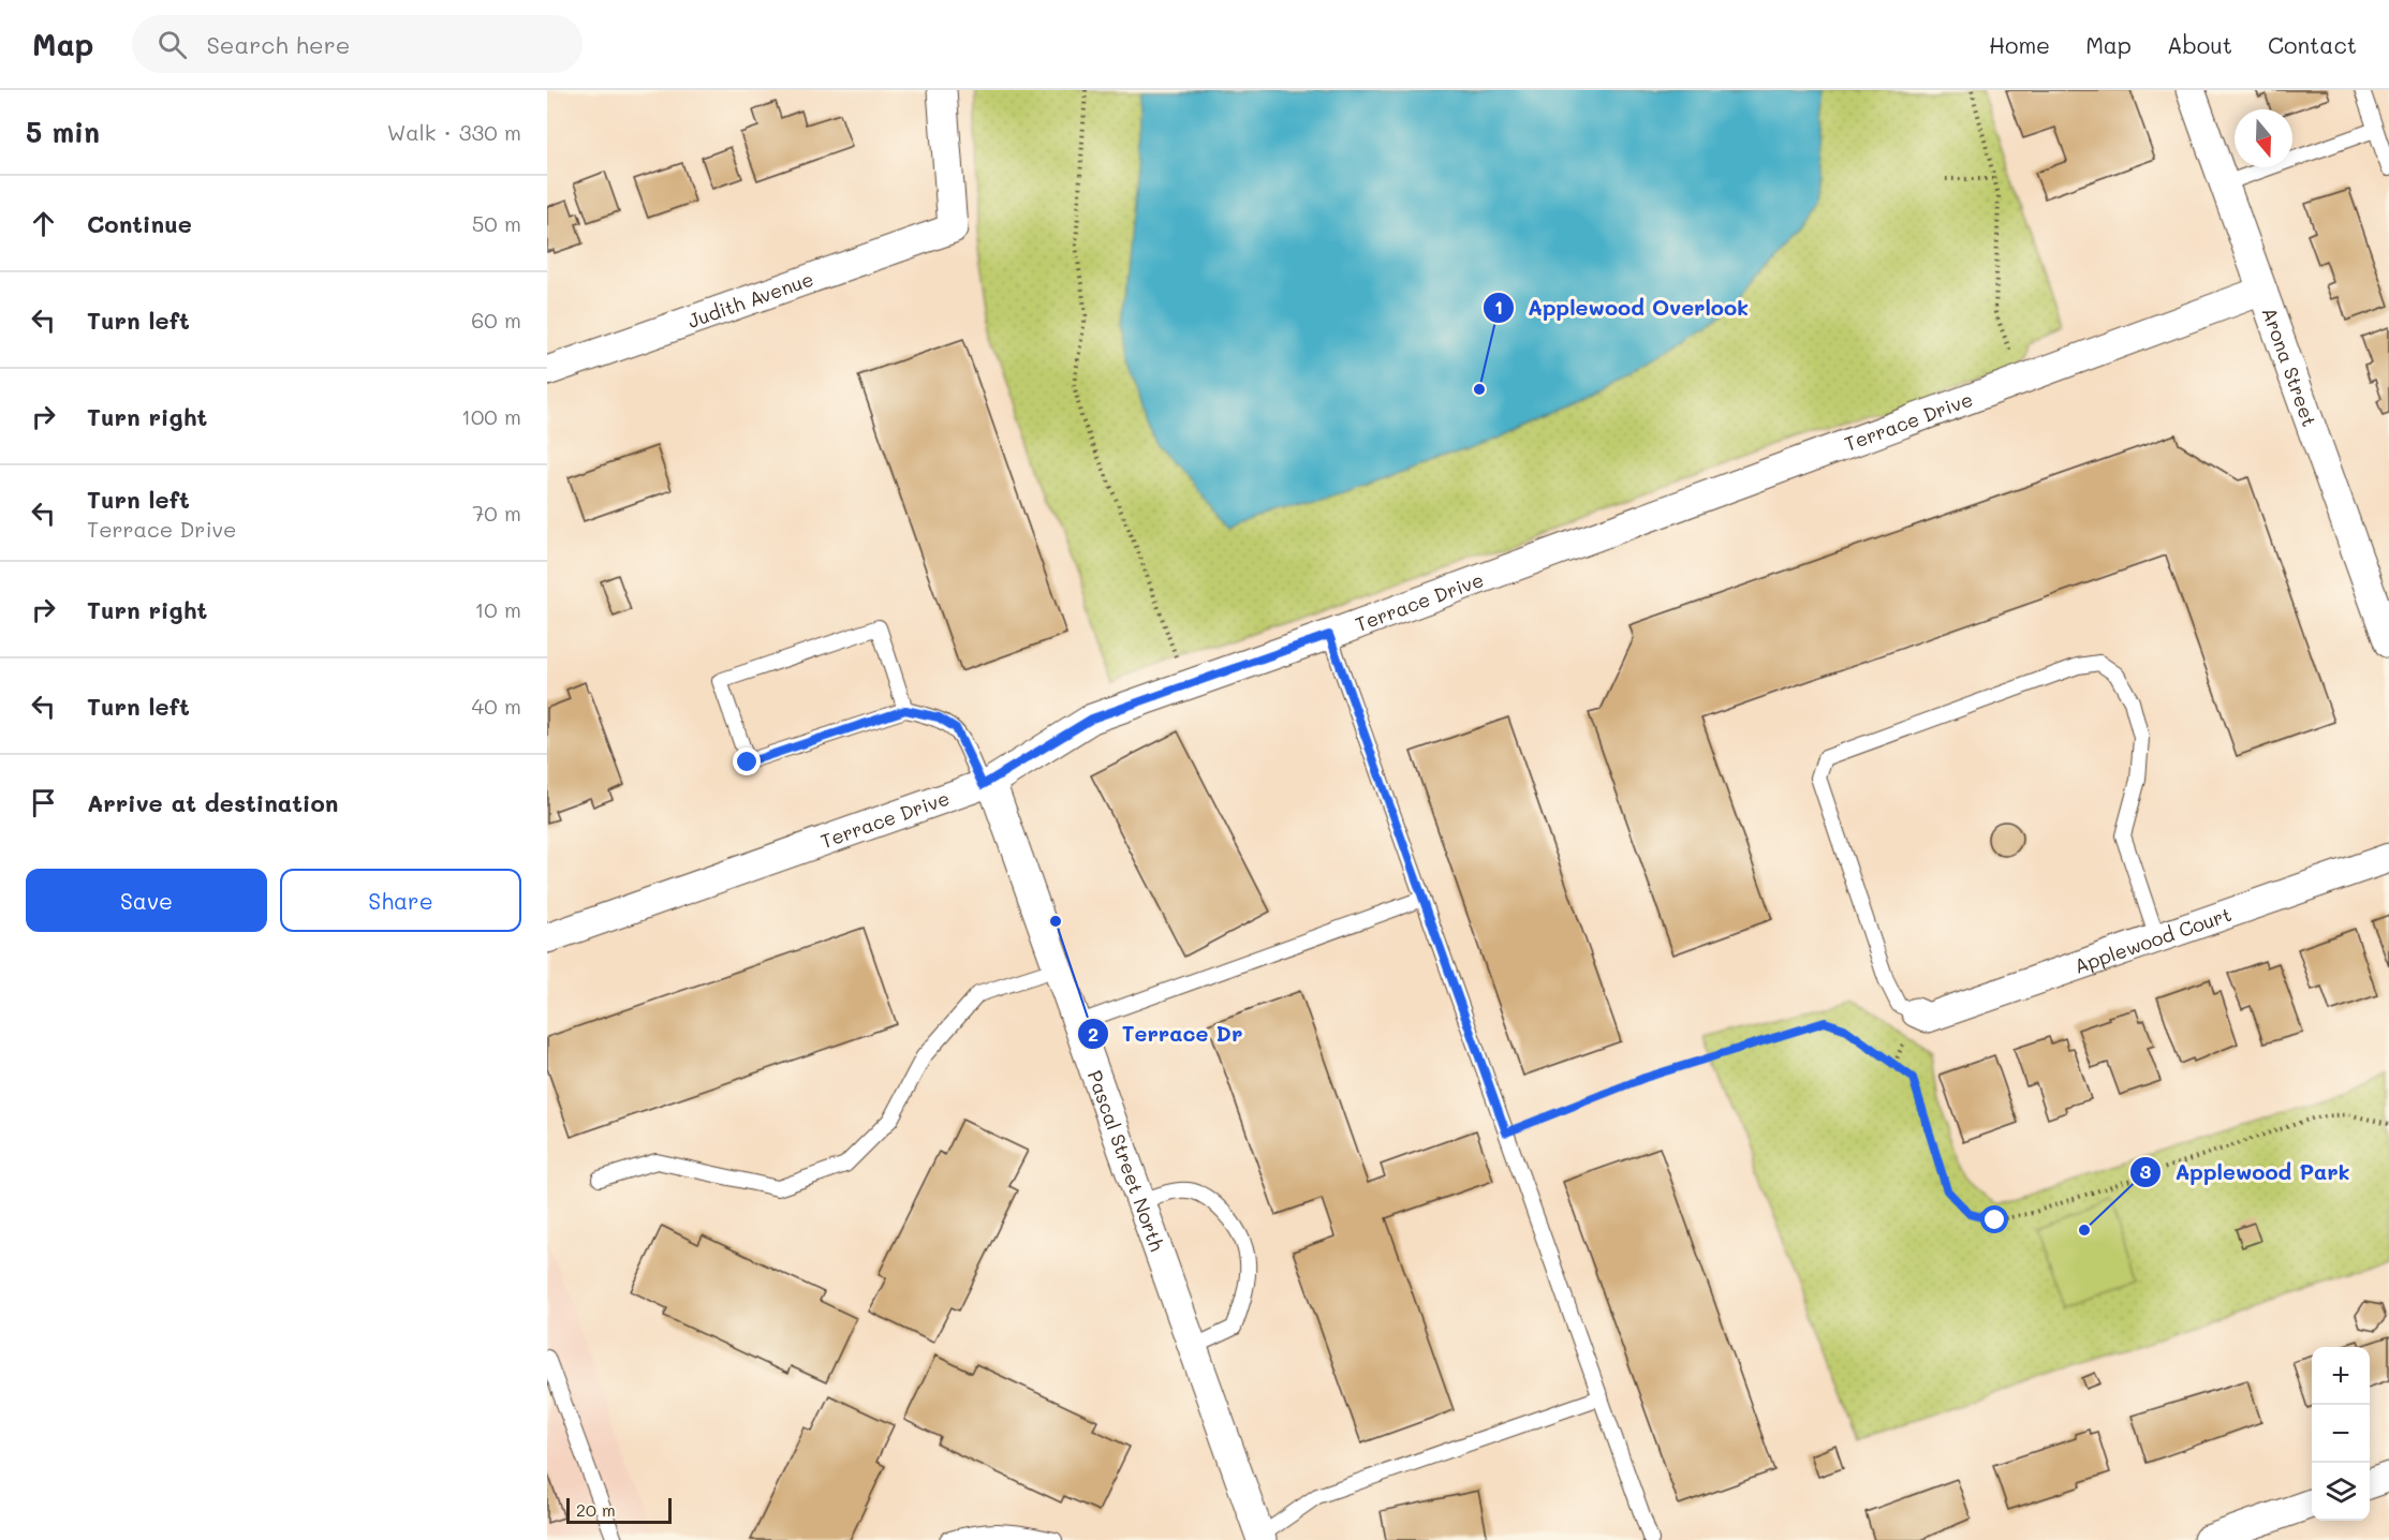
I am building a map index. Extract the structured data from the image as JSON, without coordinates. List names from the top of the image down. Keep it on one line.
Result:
{"streets":{"street":["Judith Avenue","Arona Street","Terrace Drive","Applewood Court","Pascal Street North"]},"crossings":[["Arona Street","Terrace Drive"],["Terrace Drive","Pascal Street North"]],"places":["Applewood Overlook","Terrace Dr","Applewood Park"],"scale_bar":"20 m","north":"bottom","page":{"header":"Map","search":"Search here","nav":["Home","Map","About","Contact"],"heading":["5 min","Walk · 330 m"],"list":[["Continue","50 m"],["Turn left","60 m"],["Turn right","100 m"],["Turn left","Terrace Drive","70 m"],["Turn right","10 m"],["Turn left","40 m"],"Arrive at destination"],"buttons":["Save","Share"],"map_buttons":["+","−"],"scale":"20 m"}}
